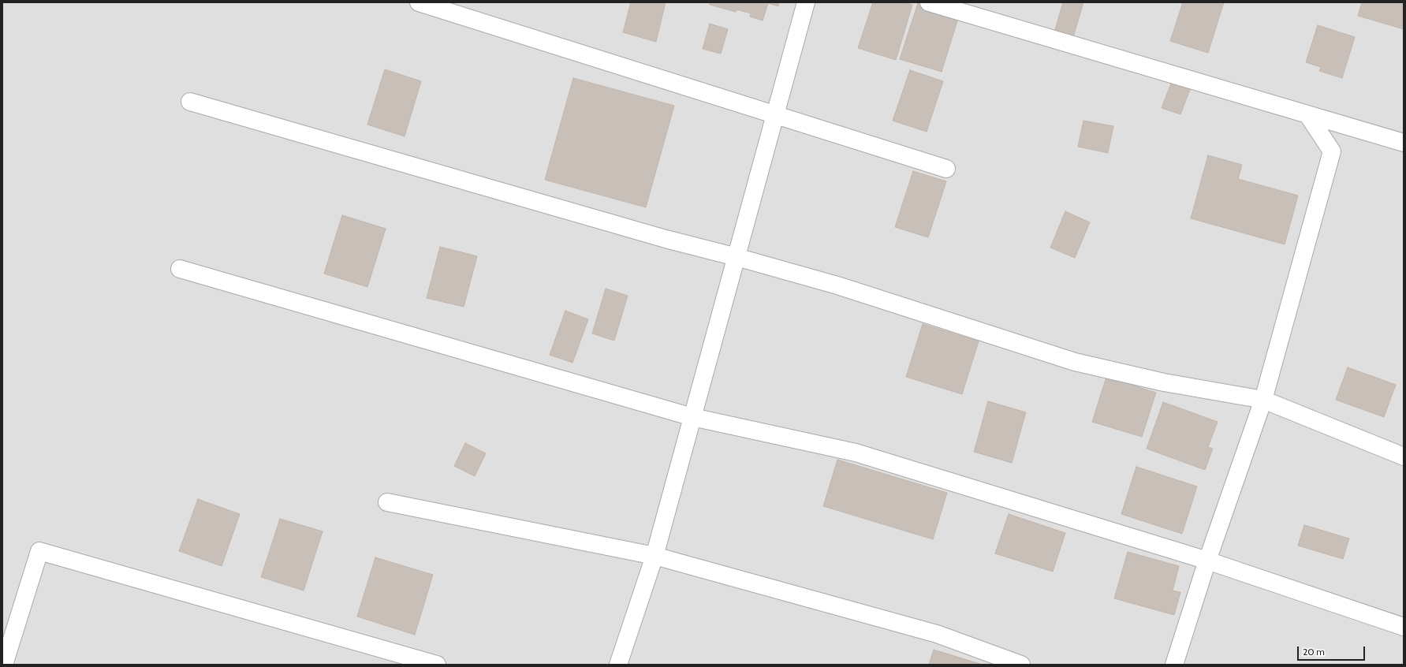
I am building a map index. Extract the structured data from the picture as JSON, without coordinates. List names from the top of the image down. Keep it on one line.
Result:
{"scale_bar":"20 m"}
